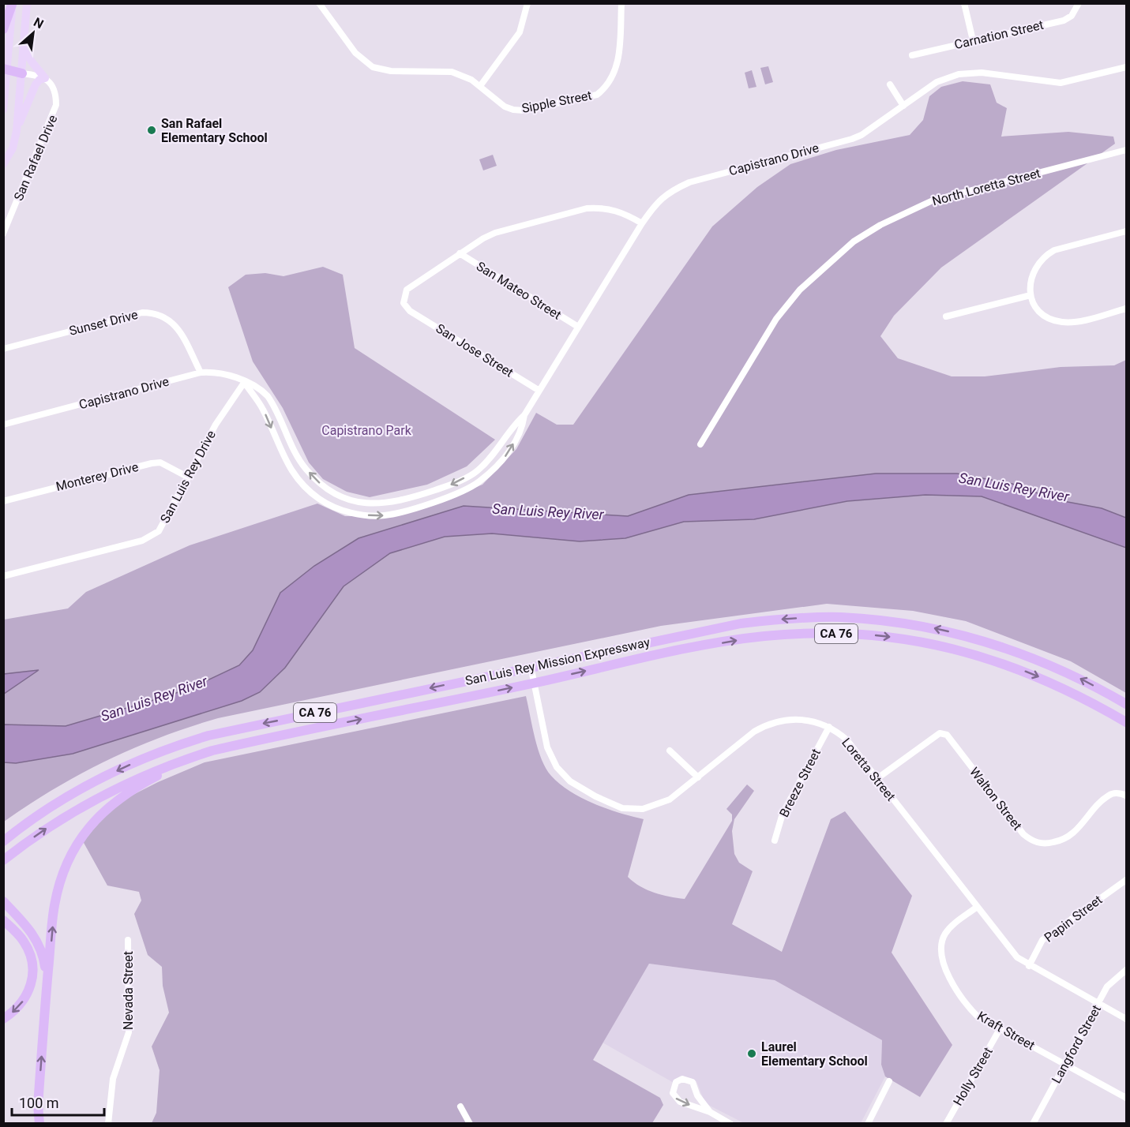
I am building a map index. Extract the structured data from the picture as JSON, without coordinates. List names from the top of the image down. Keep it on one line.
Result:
{"streets":{"highway":["CA 76","San Luis Rey Mission Expressway"],"street":["Carnation Street","Sipple Street","San Rafael Drive","Capistrano Drive","North Loretta Street","San Mateo Street","Sunset Drive","San Jose Street","Monterey Drive","San Luis Rey Drive","Loretta Street","Breeze Street","Walton Street","Papin Street","Nevada Street","Kraft Street","Langford Street","Holly Street"]},"crossings":[["Capistrano Drive","San Mateo Street"],["Capistrano Drive","Sunset Drive"],["Capistrano Drive","San Jose Street"],["Capistrano Drive","San Luis Rey Drive"],["San Mateo Street","San Jose Street"],["Monterey Drive","San Luis Rey Drive"],["CA 76","San Luis Rey Mission Expressway"],["San Luis Rey Mission Expressway","Loretta Street"],["Loretta Street","Breeze Street"],["Loretta Street","Walton Street"],["Loretta Street","Papin Street"],["Loretta Street","Kraft Street"],["Loretta Street","Langford Street"],["Kraft Street","Langford Street"],["Kraft Street","Holly Street"]],"water":["San Luis Rey River"],"parks":["Capistrano Park"],"places":["San Rafael Elementary School","Laurel Elementary School"],"scale_bar":"100 m","north":"top right"}
